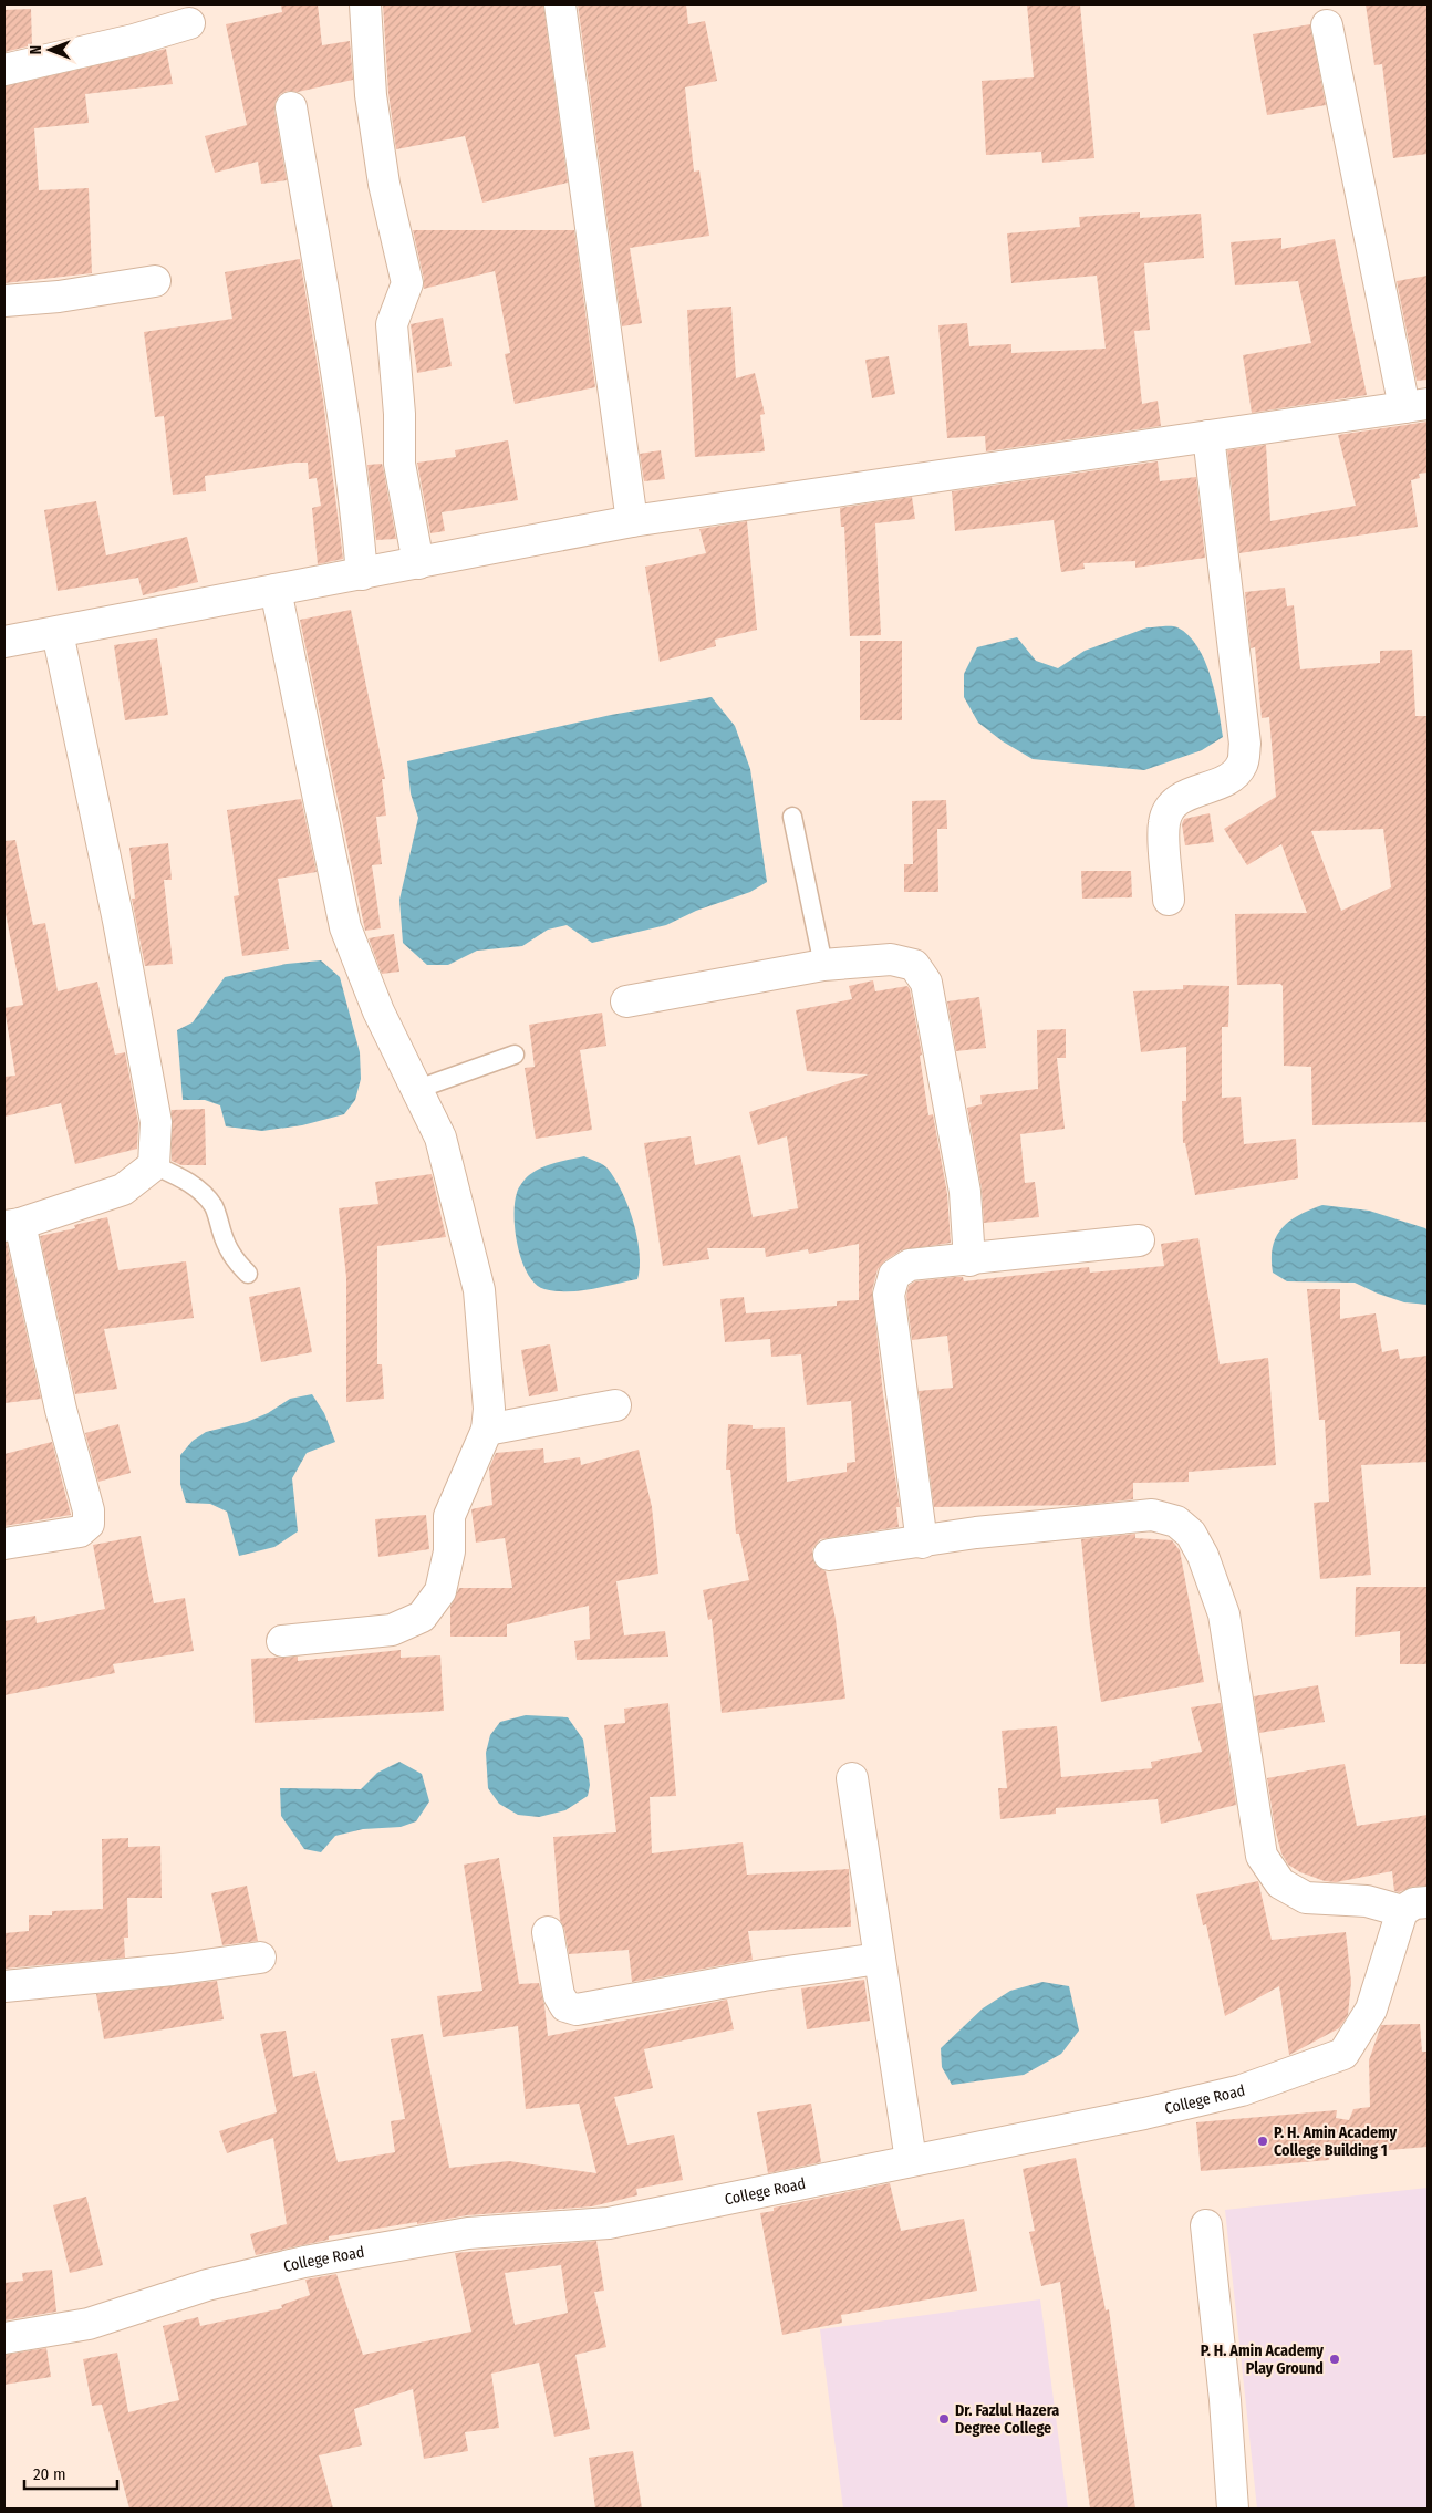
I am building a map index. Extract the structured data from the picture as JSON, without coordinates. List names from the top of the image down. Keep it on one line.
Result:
{"streets":{"street":["College Road"]},"places":["P. H. Amin Academy College Building 1","P. H. Amin Academy Play Ground","Dr. Fazlul Hazera Degree College"],"scale_bar":"20 m","north":"left"}
